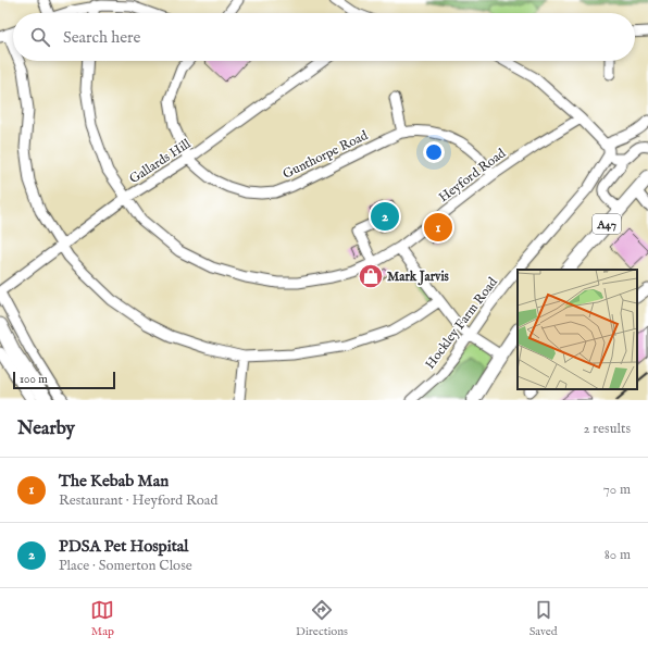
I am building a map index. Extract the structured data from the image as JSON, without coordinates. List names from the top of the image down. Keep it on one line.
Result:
{"streets":{"main road":["A47"],"street":["Gunthorpe Road","Gallards Hill","Heyford Road","Hockley Farm Road"]},"crossings":[["Gunthorpe Road","Gallards Hill"],["Gunthorpe Road","Heyford Road"],["Gallards Hill","Heyford Road"]],"places":{"shop":["Mark Jarvis"]},"scale_bar":"100 m","page":{"search":"Search here","pins":["2","1"],"scale":"100 m","heading":["Nearby","2 results"],"list":[{"mark":"1","name":"The Kebab Man","note":"Restaurant · Heyford Road","value":"70 m"},{"mark":"2","name":"PDSA Pet Hospital","note":"Place · Somerton Close","value":"80 m"}],"nav":["Map","Directions","Saved"]}}
